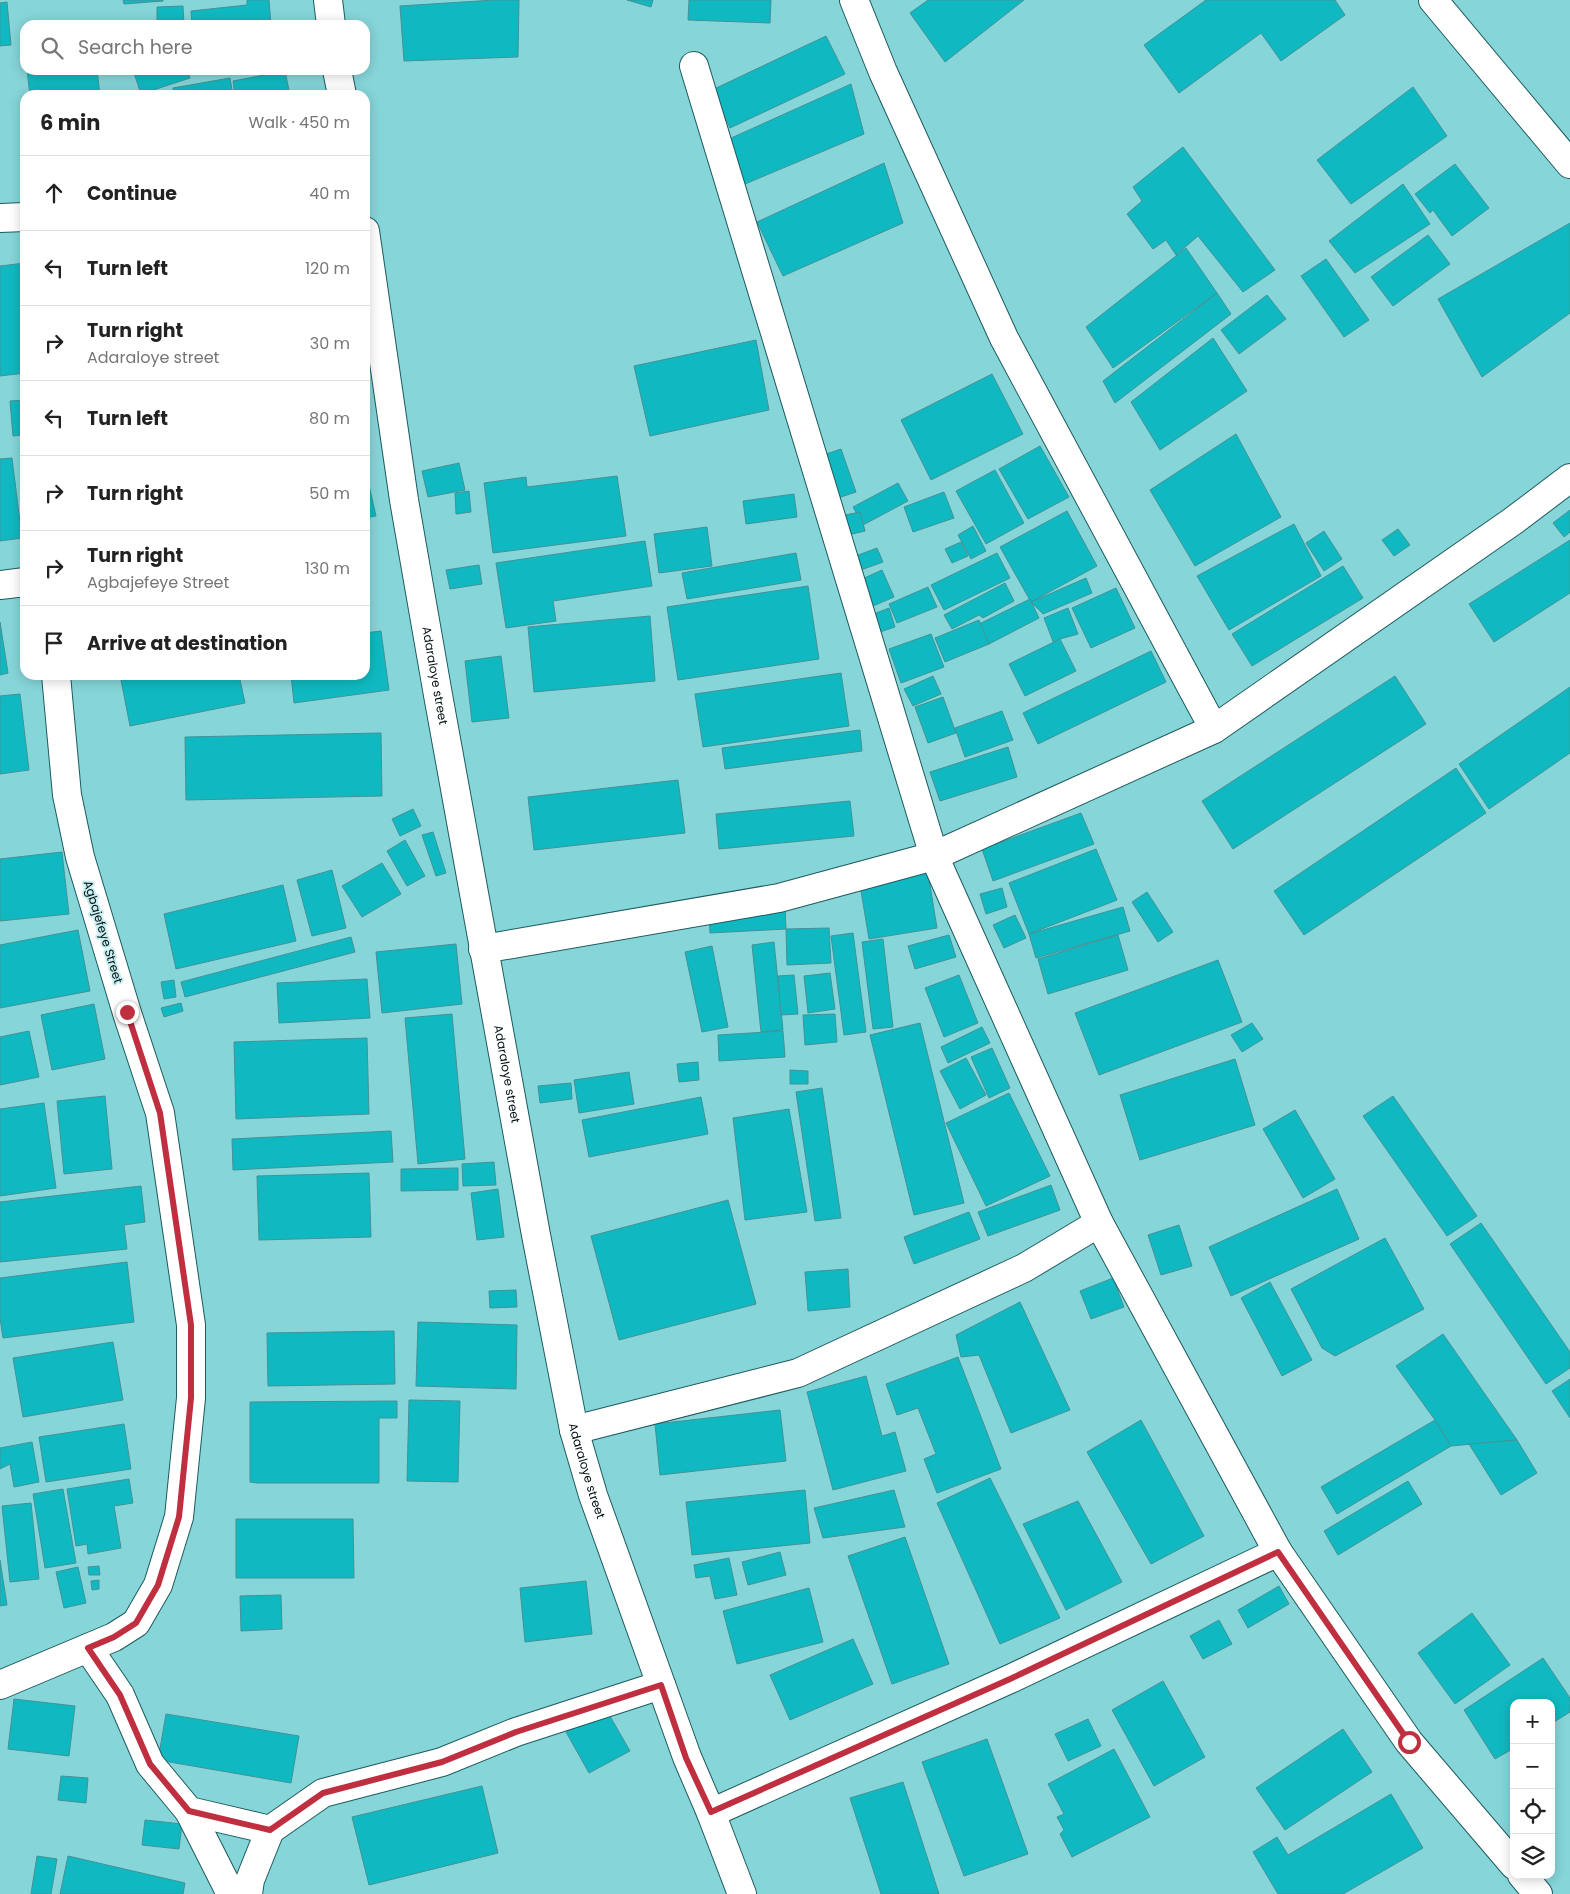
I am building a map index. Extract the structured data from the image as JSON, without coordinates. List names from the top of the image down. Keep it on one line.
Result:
{"streets":{"street":["Adaraloye street","Agbajefeye Street"]},"page":{"search":"Search here","heading":["6 min","Walk · 450 m"],"list":[["Continue","40 m"],["Turn left","120 m"],["Turn right","Adaraloye street","30 m"],["Turn left","80 m"],["Turn right","50 m"],["Turn right","Agbajefeye Street","130 m"],"Arrive at destination"],"map_buttons":["+","−"]}}
